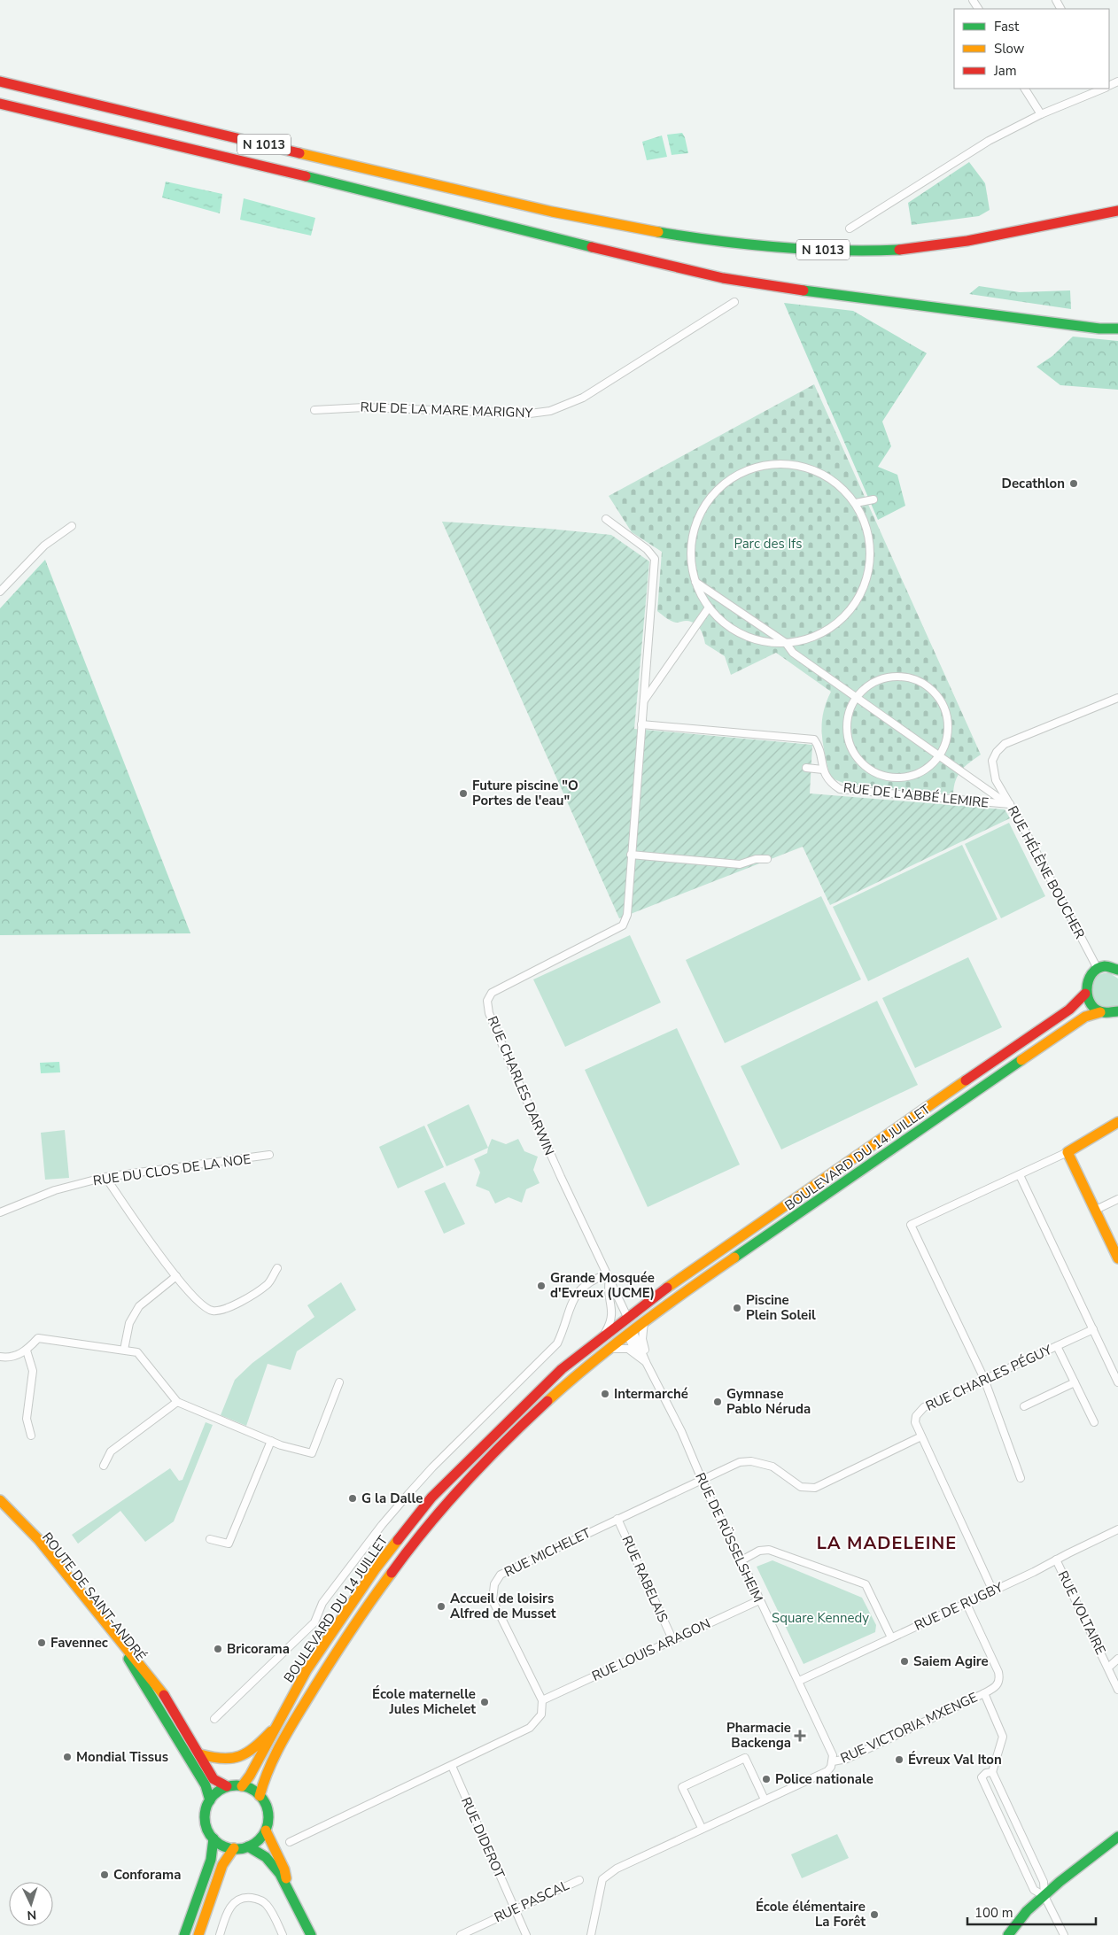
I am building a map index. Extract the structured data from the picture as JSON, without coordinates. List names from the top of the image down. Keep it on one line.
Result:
{"streets":{"main road":["N 1013","BOULEVARD DU 14 JUILLET","ROUTE DE SAINT-ANDRÉ"],"street":["RUE DE LA MARE MARIGNY","RUE DE L'ABBÉ LEMIRE","RUE HÉLÈNE BOUCHER","RUE CHARLES DARWIN","RUE DU CLOS DE LA NOE","RUE CHARLES PÉGUY","RUE DE RÜSSELSHEIM","RUE MICHELET","RUE RABELAIS","RUE DE RUGBY","RUE VOLTAIRE","RUE LOUIS ARAGON","RUE VICTORIA MXENGE","RUE DIDEROT","RUE PASCAL"]},"crossings":[["RUE DE L'ABBÉ LEMIRE","RUE HÉLÈNE BOUCHER"],["RUE DE L'ABBÉ LEMIRE","RUE CHARLES DARWIN"],["RUE HÉLÈNE BOUCHER","BOULEVARD DU 14 JUILLET"],["BOULEVARD DU 14 JUILLET","RUE DE RÜSSELSHEIM"],["BOULEVARD DU 14 JUILLET","ROUTE DE SAINT-ANDRÉ"],["RUE CHARLES PÉGUY","RUE MICHELET"],["RUE CHARLES PÉGUY","RUE DE RUGBY"],["RUE DE RÜSSELSHEIM","RUE MICHELET"],["RUE DE RÜSSELSHEIM","RUE DE RUGBY"],["RUE DE RÜSSELSHEIM","RUE LOUIS ARAGON"],["RUE DE RÜSSELSHEIM","RUE VICTORIA MXENGE"],["RUE MICHELET","RUE RABELAIS"],["RUE MICHELET","RUE LOUIS ARAGON"],["RUE RABELAIS","RUE LOUIS ARAGON"],["RUE DE RUGBY","RUE VOLTAIRE"],["RUE DE RUGBY","RUE VICTORIA MXENGE"],["RUE DIDEROT","RUE PASCAL"]],"districts":["LA MADELEINE"],"parks":["Parc des Ifs","Square Kennedy"],"places":{"other":["Decathlon","Future piscine \"O Portes de l'eau\"","Grande Mosquée d'Evreux (UCME)","Piscine Plein Soleil","Intermarché","Gymnase Pablo Néruda","G la Dalle","Accueil de loisirs Alfred de Musset","Favennec","Bricorama","Saiem Agire","École maternelle Jules Michelet","Mondial Tissus","Évreux Val Iton","Police nationale","Conforama","École élémentaire La Forêt"],"health":["Pharmacie Backenga"]},"legend":["Fast","Slow","Jam"],"scale_bar":"100 m","north":"bottom"}
